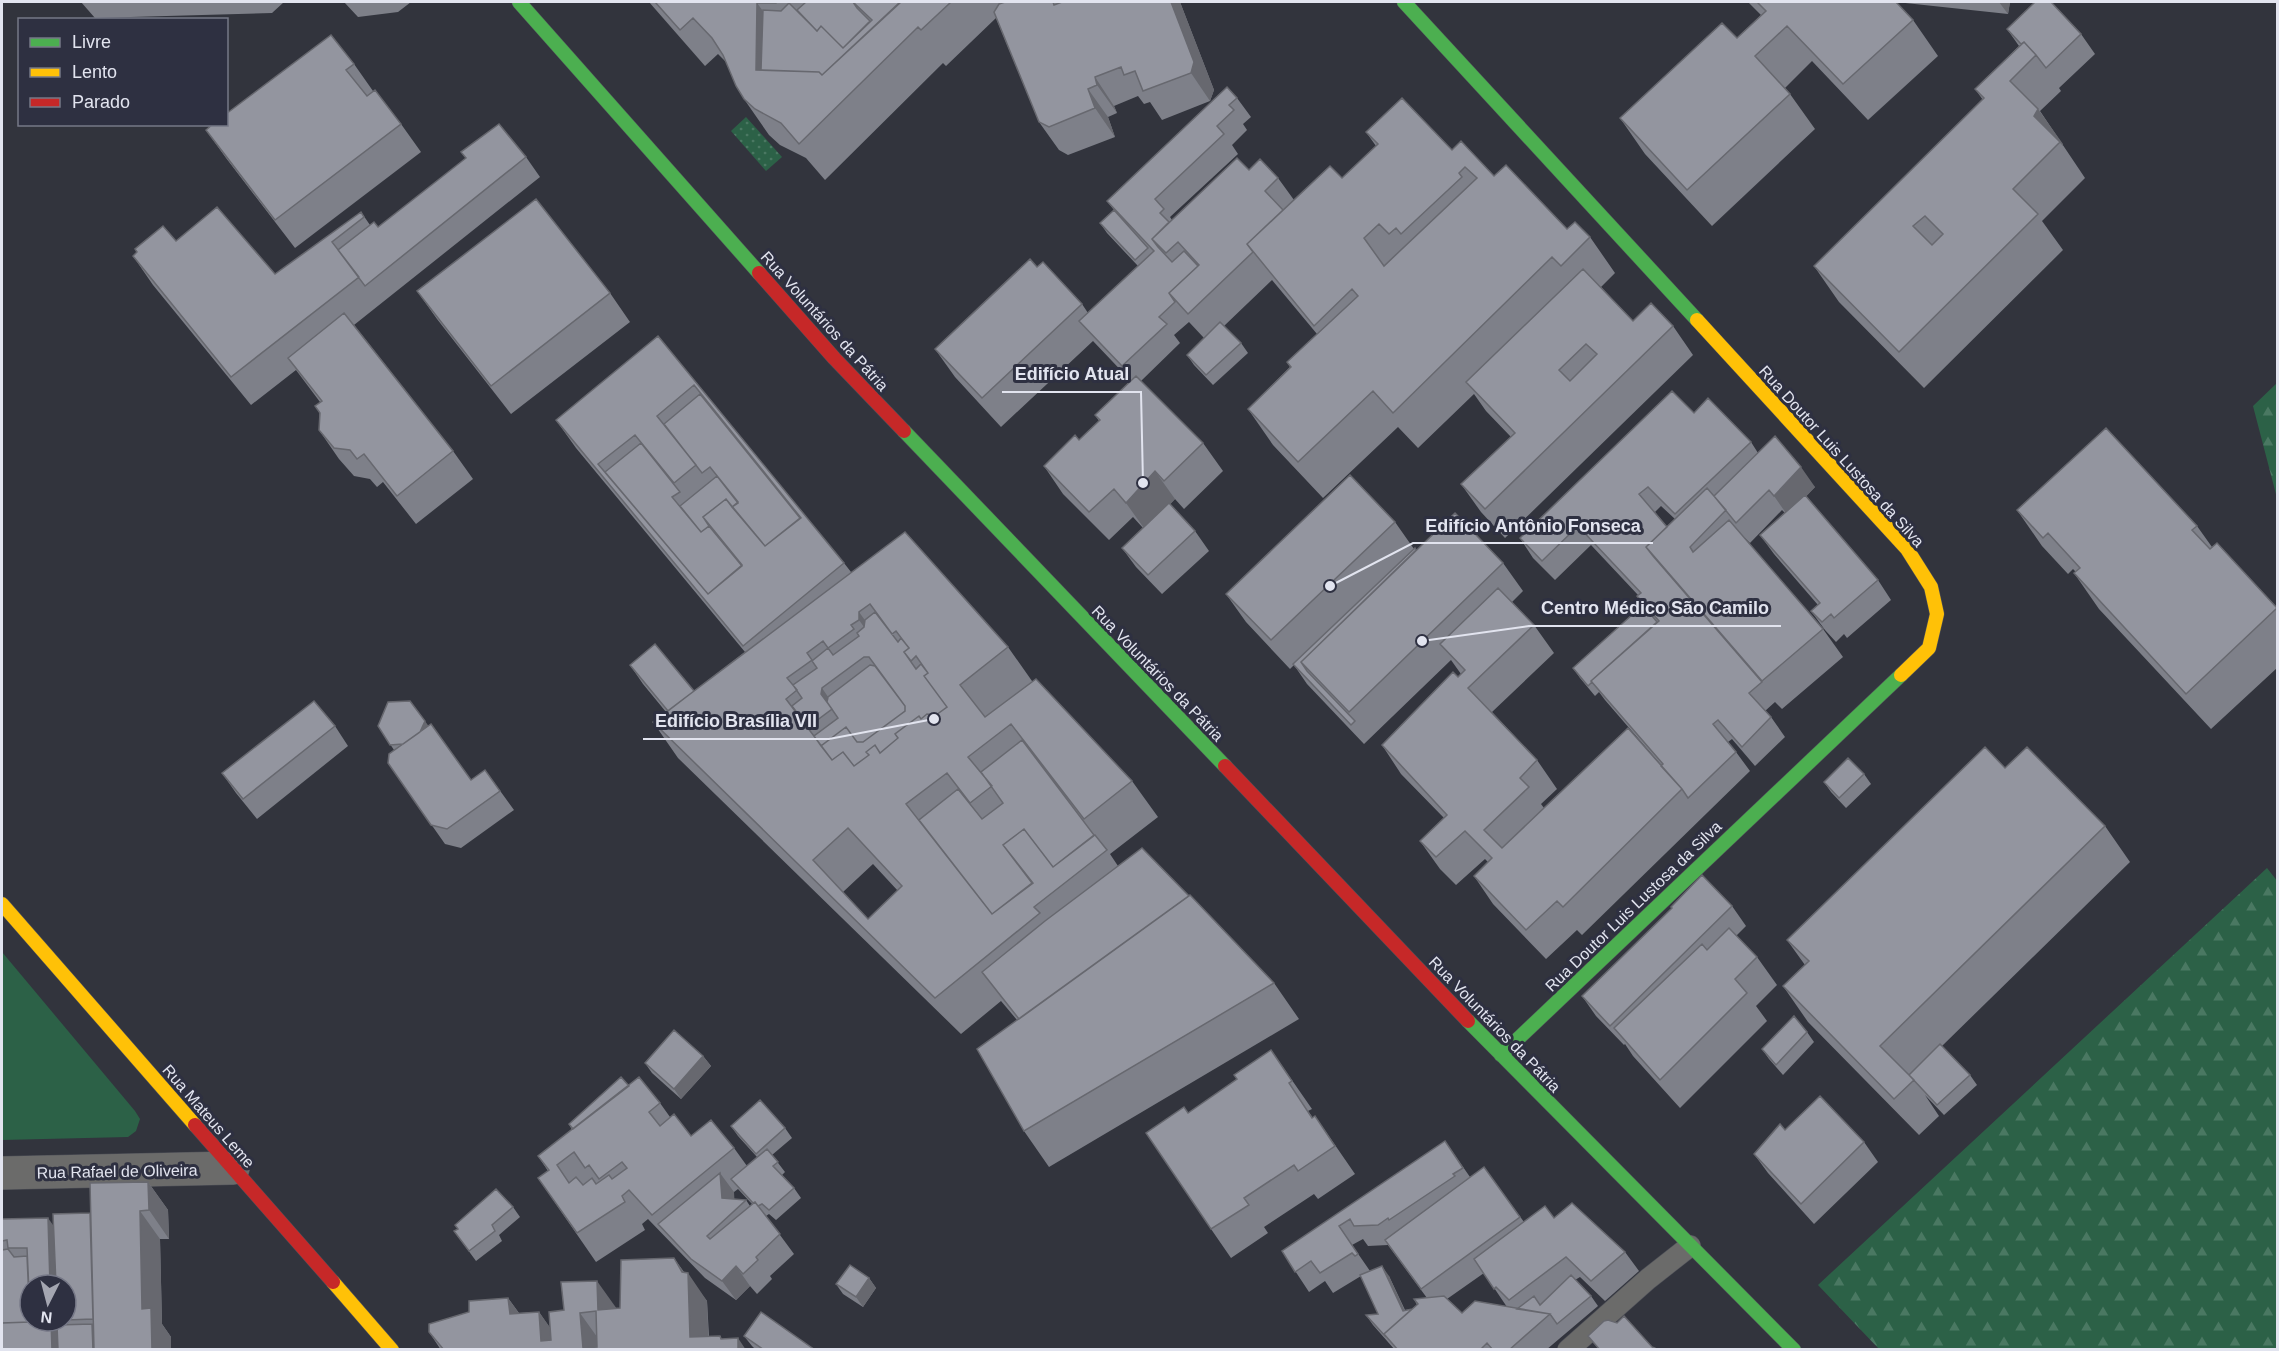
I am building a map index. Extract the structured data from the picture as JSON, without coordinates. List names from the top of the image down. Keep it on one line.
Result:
{"streets":{"street":["Rua Voluntários da Pátria","Rua Doutor Luis Lustosa da Silva","Rua Mateus Leme","Rua Rafael de Oliveira"]},"crossings":[["Rua Voluntários da Pátria","Rua Doutor Luis Lustosa da Silva"],["Rua Mateus Leme","Rua Rafael de Oliveira"]],"places":["Edifício Atual","Edifício Antônio Fonseca","Centro Médico São Camilo","Edifício Brasília VII"],"legend":["Livre","Lento","Parado"],"north":"bottom"}
